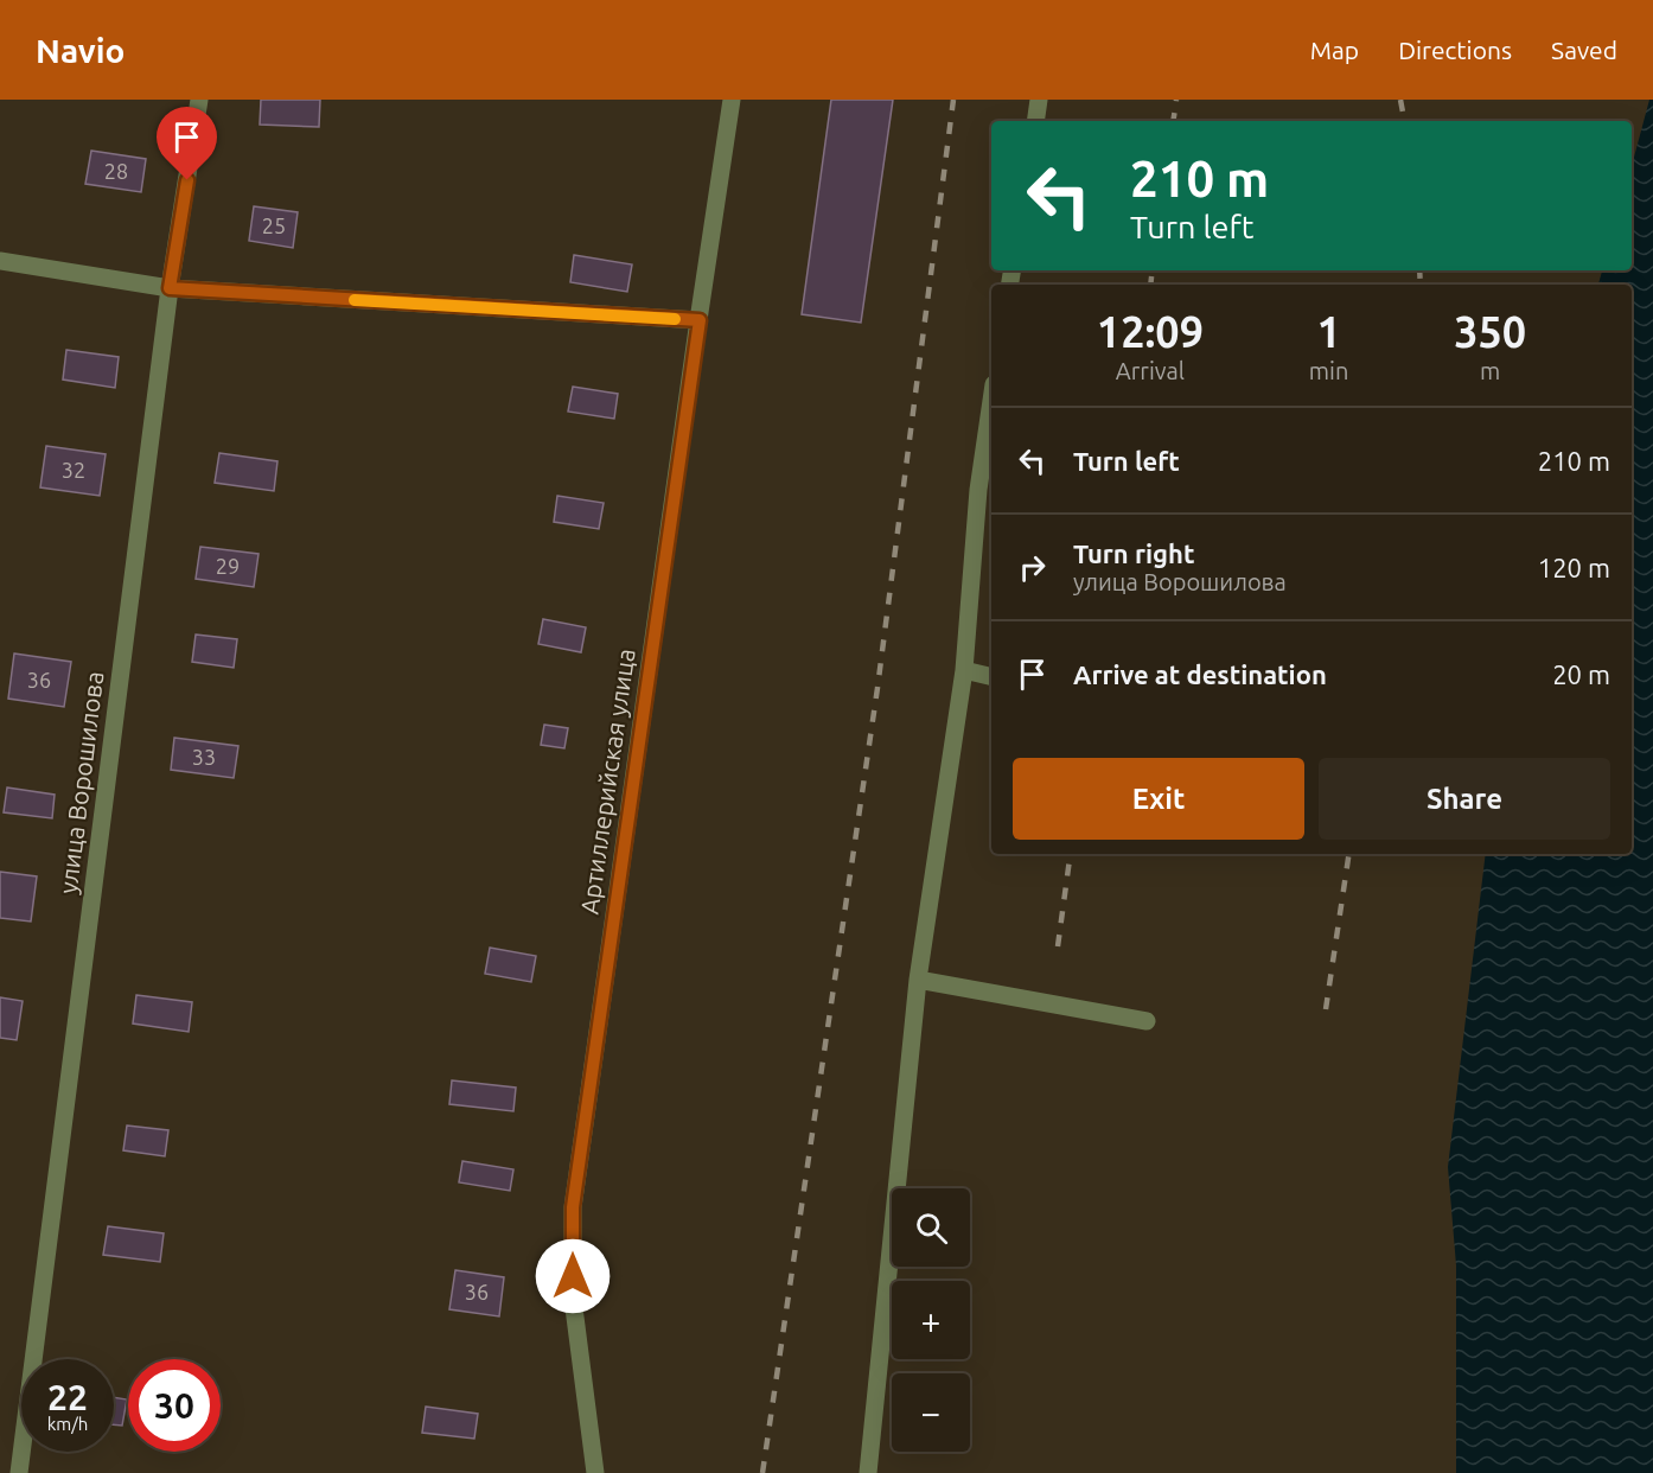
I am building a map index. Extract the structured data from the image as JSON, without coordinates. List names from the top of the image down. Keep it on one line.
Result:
{"streets":{"street":["Артиллерийская улица","улица Ворошилова"]},"house_numbers":["28","25","32","29","36","33","36"],"page":{"header":"Navio","nav":["Map","Directions","Saved"],"turn":["210 m","Turn left"],"eta":["12:09","Arrival","1","min","350","m"],"list":[{"name":"Turn left","value":"210 m"},{"name":"Turn right","note":"улица Ворошилова","value":"120 m"},{"name":"Arrive at destination","value":"20 m"}],"buttons":["Exit","Share"],"map_buttons":["+","−"],"speed":"22 km/h","limit":"30"}}
